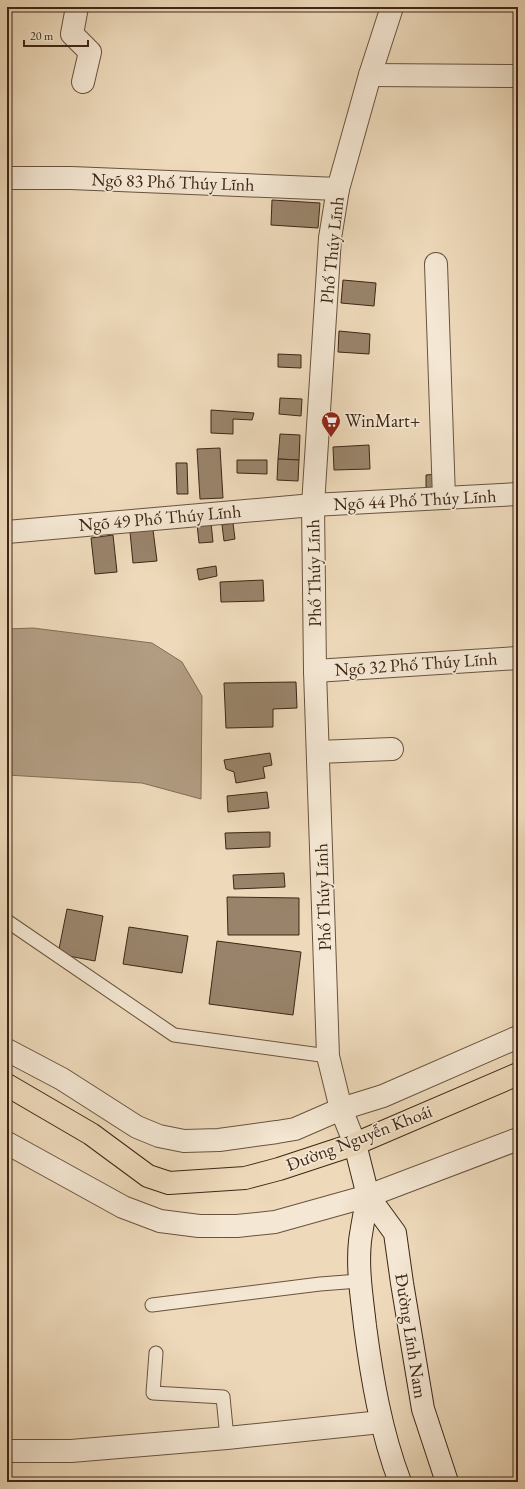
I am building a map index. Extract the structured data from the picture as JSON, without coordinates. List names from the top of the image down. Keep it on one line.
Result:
{"streets":{"main road":["Đường Nguyễn Khoái"],"street":["Ngõ 83 Phố Thúy Lĩnh","Phố Thúy Lĩnh","Ngõ 44 Phố Thúy Lĩnh","Ngõ 49 Phố Thúy Lĩnh","Ngõ 32 Phố Thúy Lĩnh","Đường Lĩnh Nam"]},"crossings":[["Ngõ 83 Phố Thúy Lĩnh","Phố Thúy Lĩnh"],["Phố Thúy Lĩnh","Ngõ 44 Phố Thúy Lĩnh"],["Phố Thúy Lĩnh","Ngõ 49 Phố Thúy Lĩnh"],["Phố Thúy Lĩnh","Ngõ 32 Phố Thúy Lĩnh"],["Phố Thúy Lĩnh","Đường Nguyễn Khoái"],["Phố Thúy Lĩnh","Đường Lĩnh Nam"],["Ngõ 44 Phố Thúy Lĩnh","Ngõ 49 Phố Thúy Lĩnh"],["Đường Nguyễn Khoái","Đường Lĩnh Nam"]],"places":{"supermarket":["WinMart+"]},"scale_bar":"20 m"}
